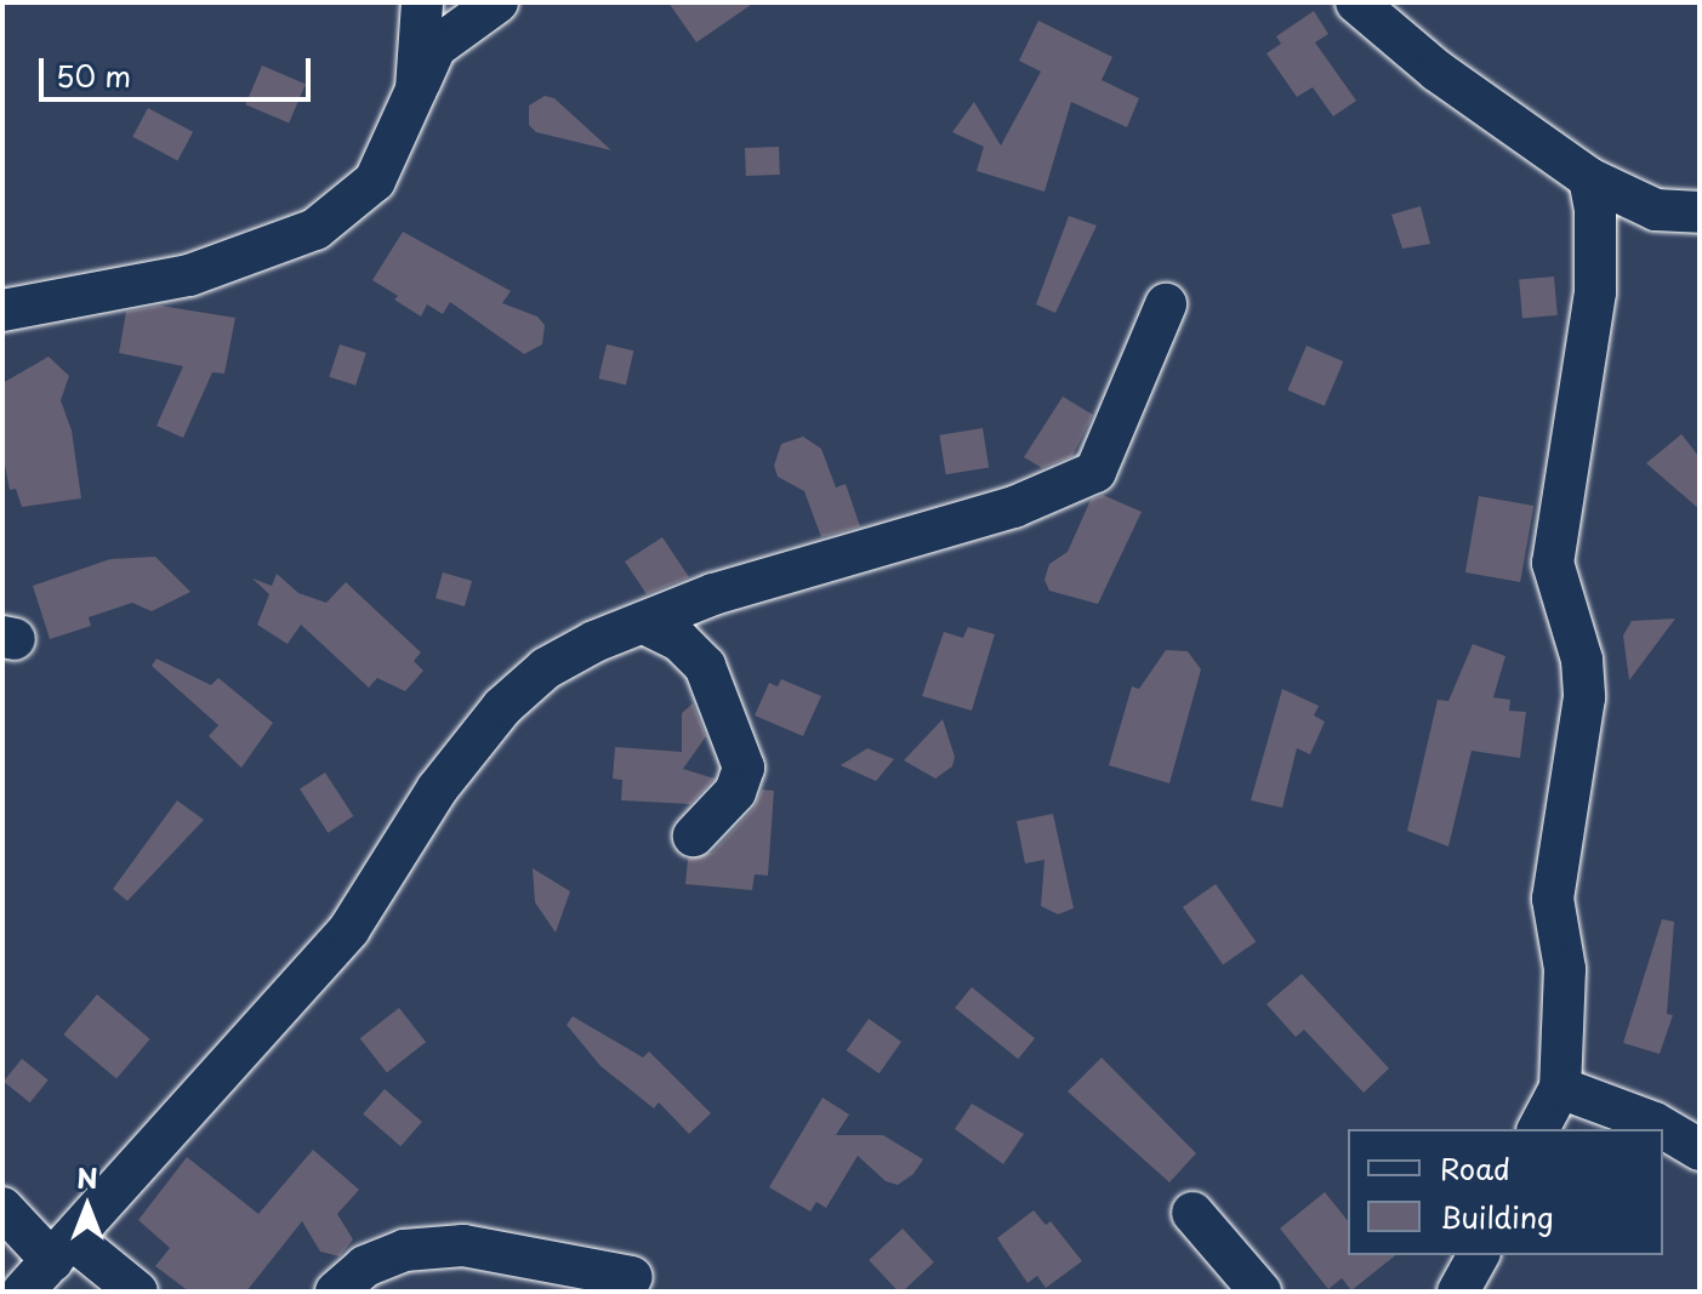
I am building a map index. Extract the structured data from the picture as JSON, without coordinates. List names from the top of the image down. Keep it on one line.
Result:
{"legend":["Road","Building"],"scale_bar":"50 m","north":"top"}
